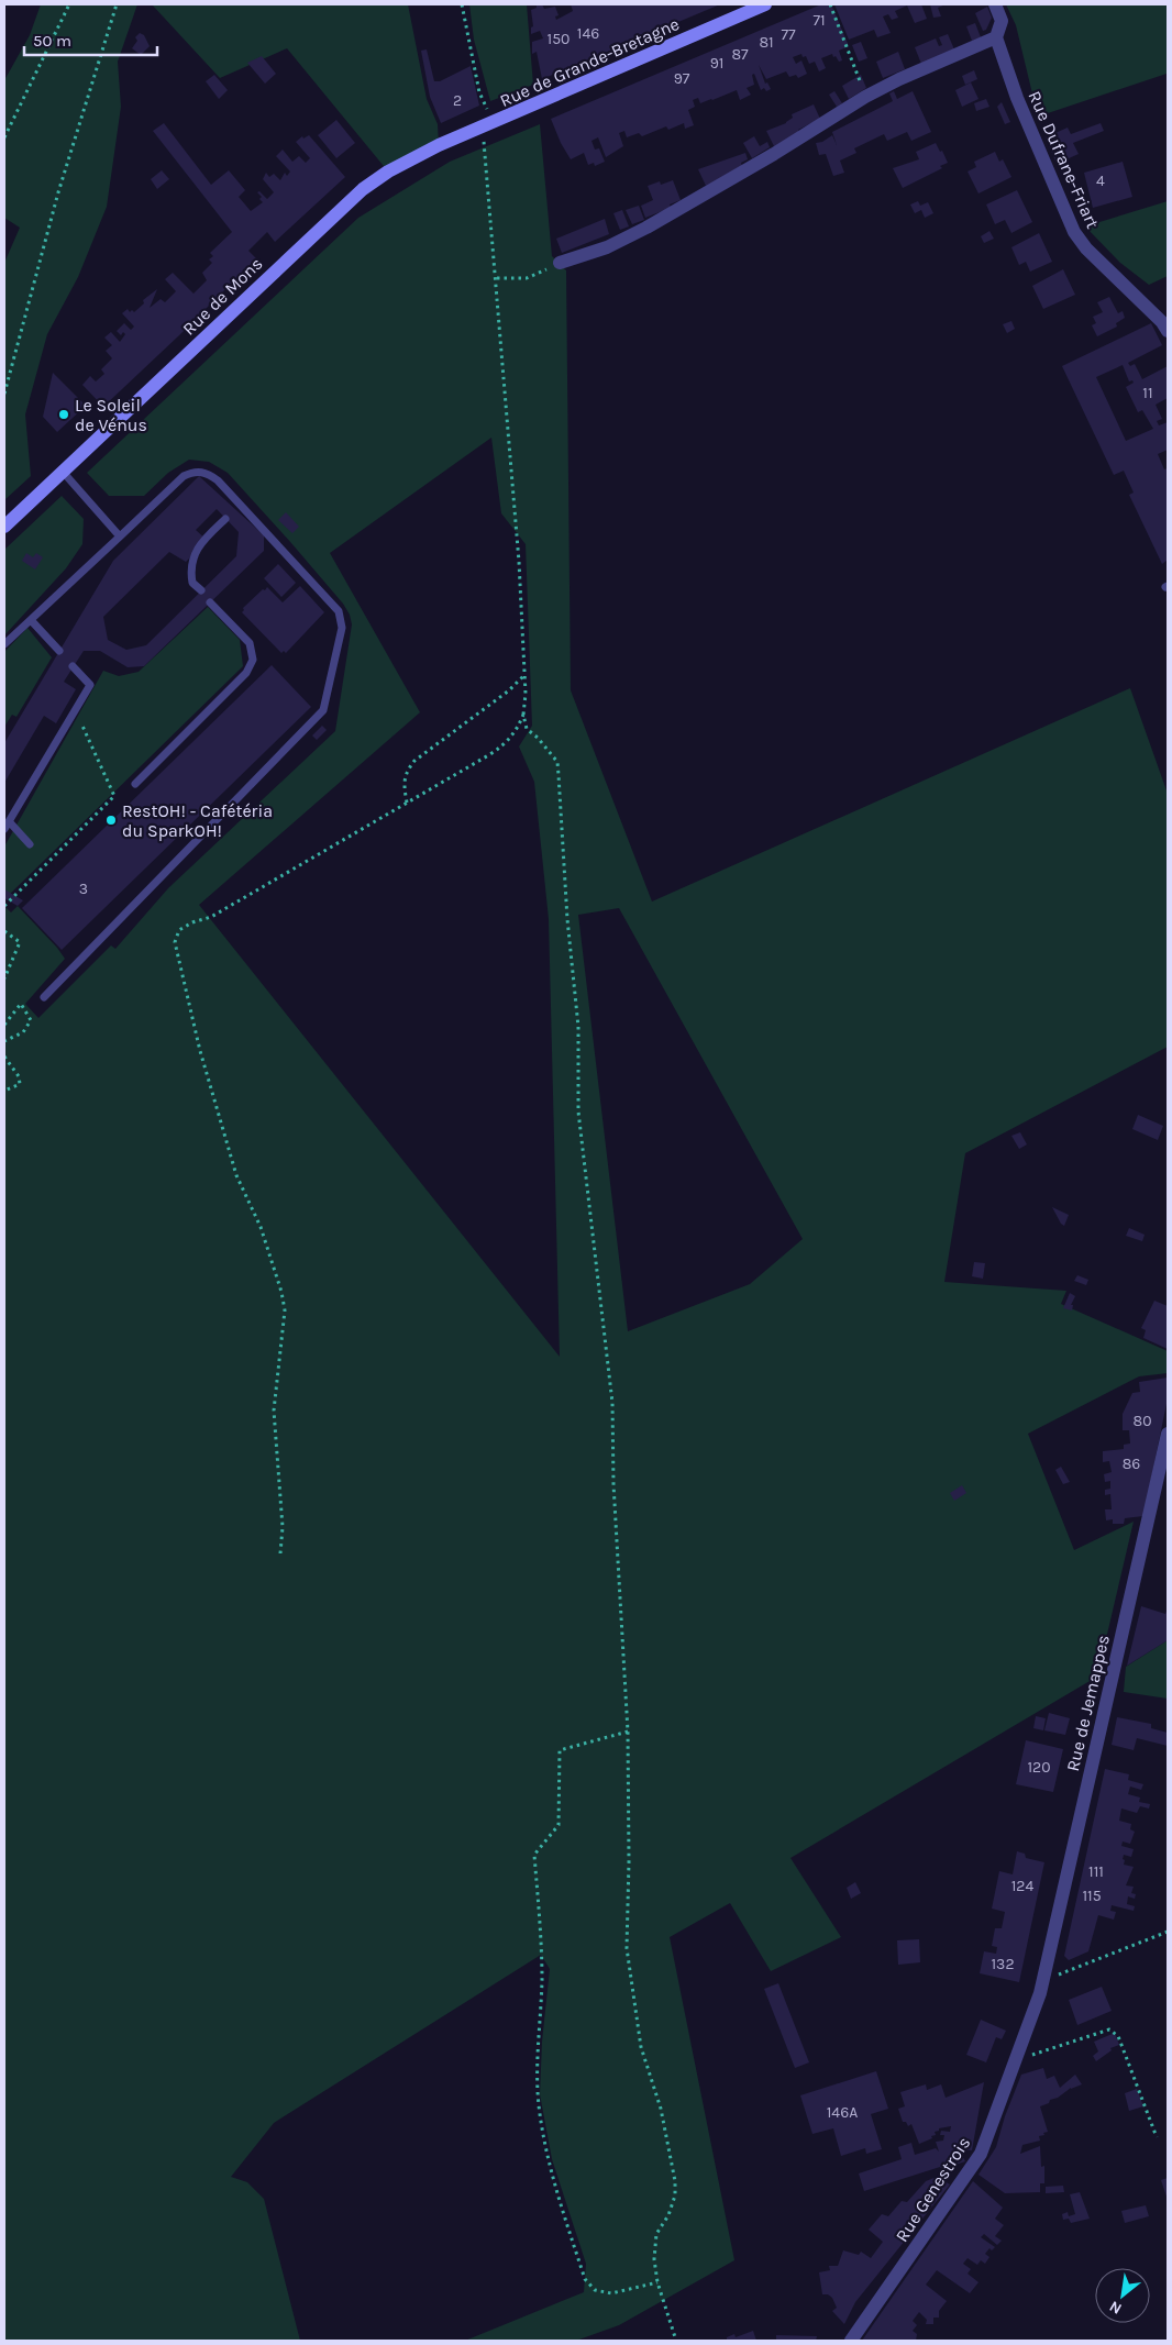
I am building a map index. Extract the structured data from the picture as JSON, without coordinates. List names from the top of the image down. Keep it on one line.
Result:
{"streets":{"main road":["Rue de Grande-Bretagne","Rue de Mons"],"street":["Rue Dufrane-Friart","Rue de Jemappes","Rue Genestrois"]},"crossings":[["Rue de Grande-Bretagne","Rue de Mons"],["Rue de Jemappes","Rue Genestrois"]],"places":["Le Soleil de Vénus","RestOH! - Cafétéria du SparkOH!"],"house_numbers":["71","146","77","150","81","87","91","97","2","4","11","3","80","86","120","111","124","115","132","146A"],"scale_bar":"50 m","north":"bottom left"}
